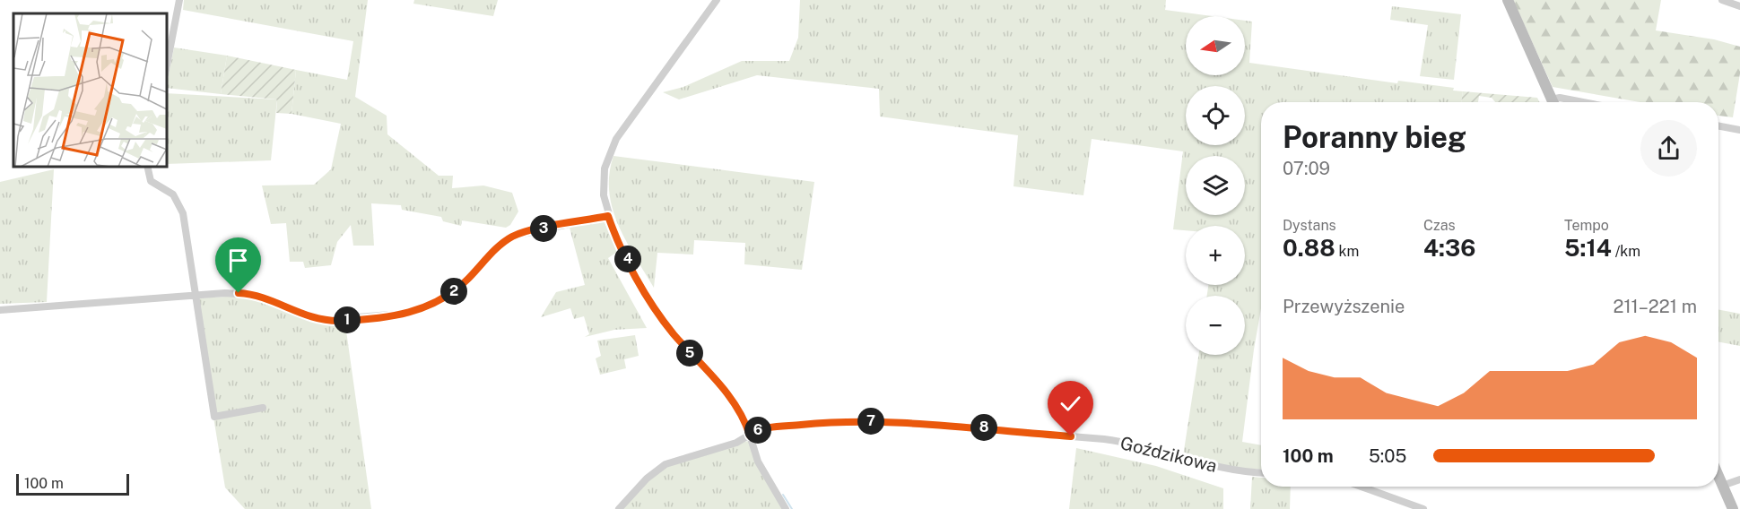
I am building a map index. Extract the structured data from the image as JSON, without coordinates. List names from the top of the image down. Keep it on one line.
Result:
{"streets":{"street":["Goździkowa"]},"scale_bar":"100 m","north":"left","page":{"map_buttons":["+","−"],"heading":["Poranny bieg","07:09"],"stats":[["Dystans","0.88 km"],["Czas","4:36"],["Tempo","5:14 /km"]],"pins":["3","4","2","1","5","7","8","6"],"chart":["Przewyższenie","211–221 m"],"list":[{"name":"100 m","note":"5:05"}],"scale":"100 m"}}
